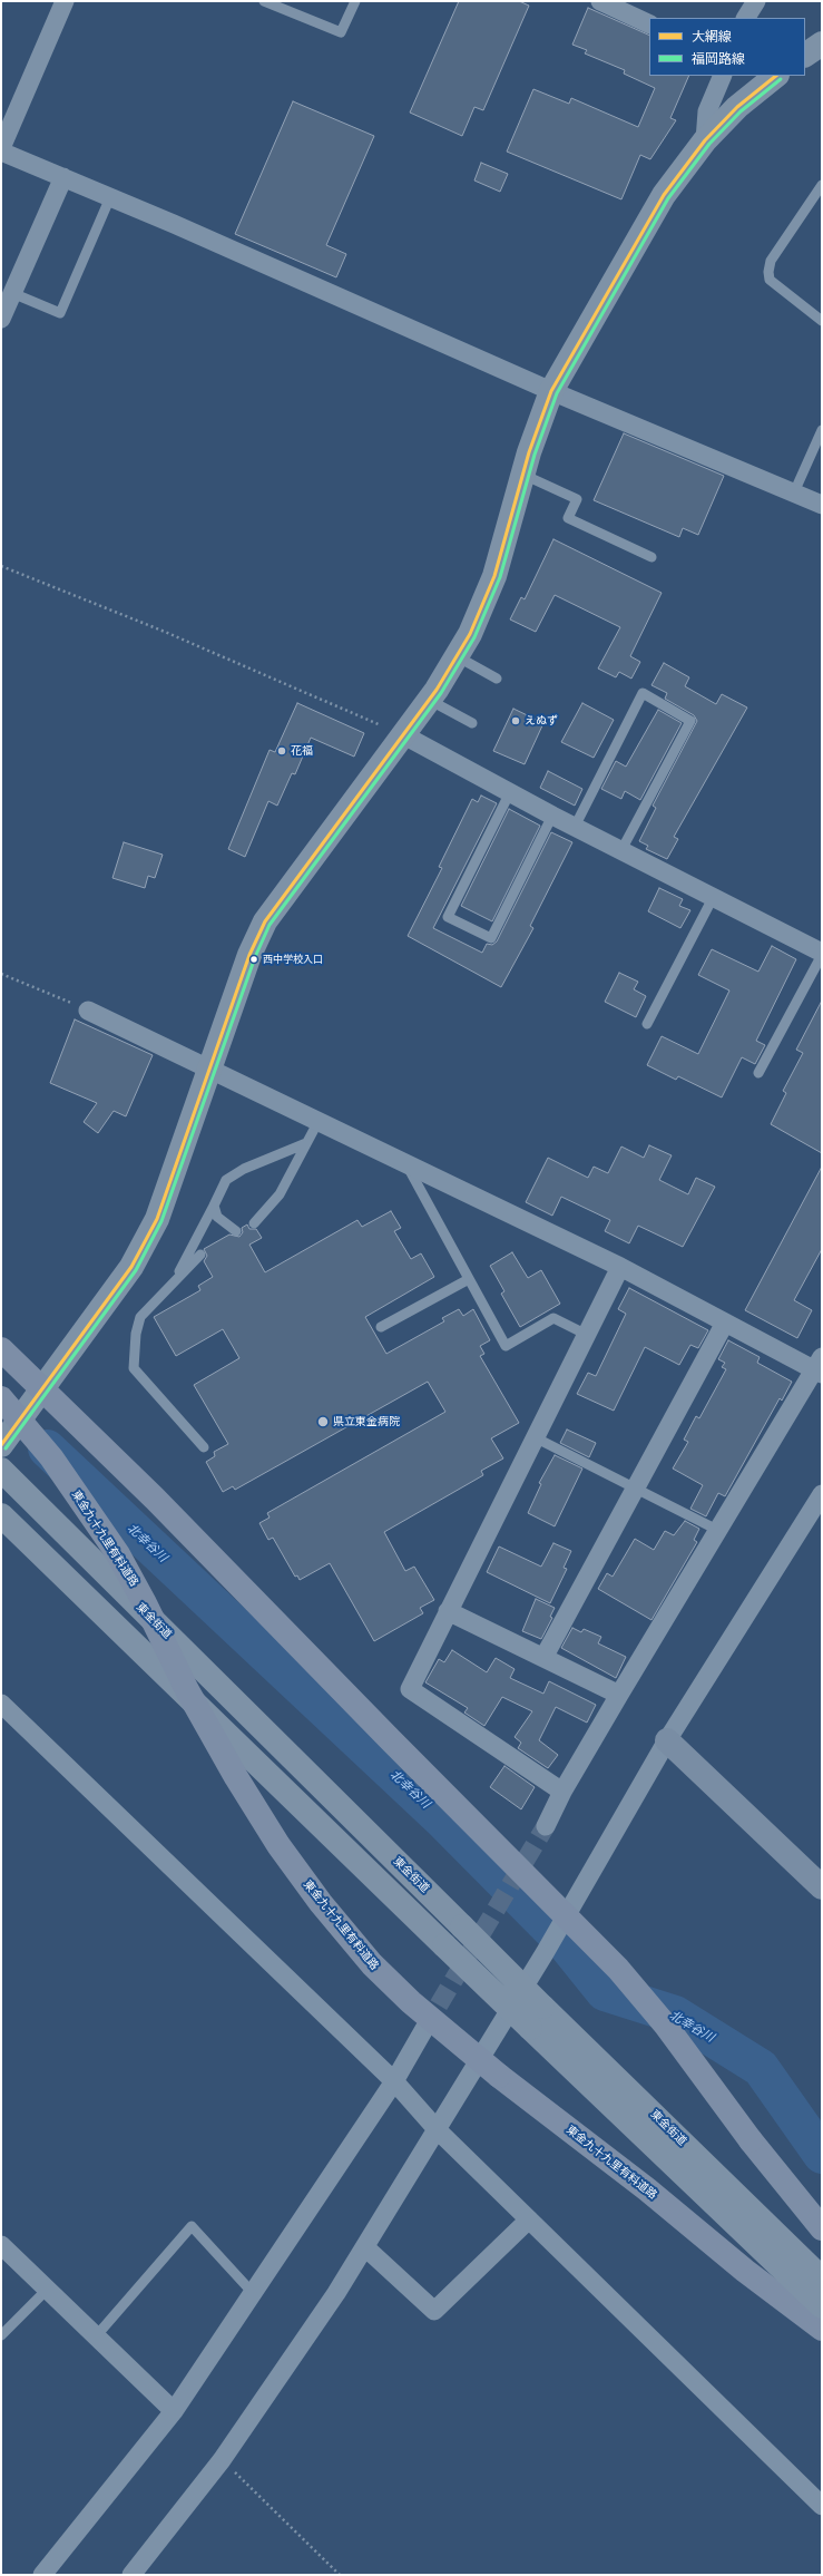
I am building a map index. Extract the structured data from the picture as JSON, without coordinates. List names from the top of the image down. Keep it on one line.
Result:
{"streets":{"highway":["東金街道"],"main road":["東金九十九里有料道路"]},"water":["北幸谷川"],"places":["えぬず","花福","西中学校入口","県立東金病院"],"lines":["transit line 大網線","transit line 福岡路線"],"legend":["大網線","福岡路線"]}
